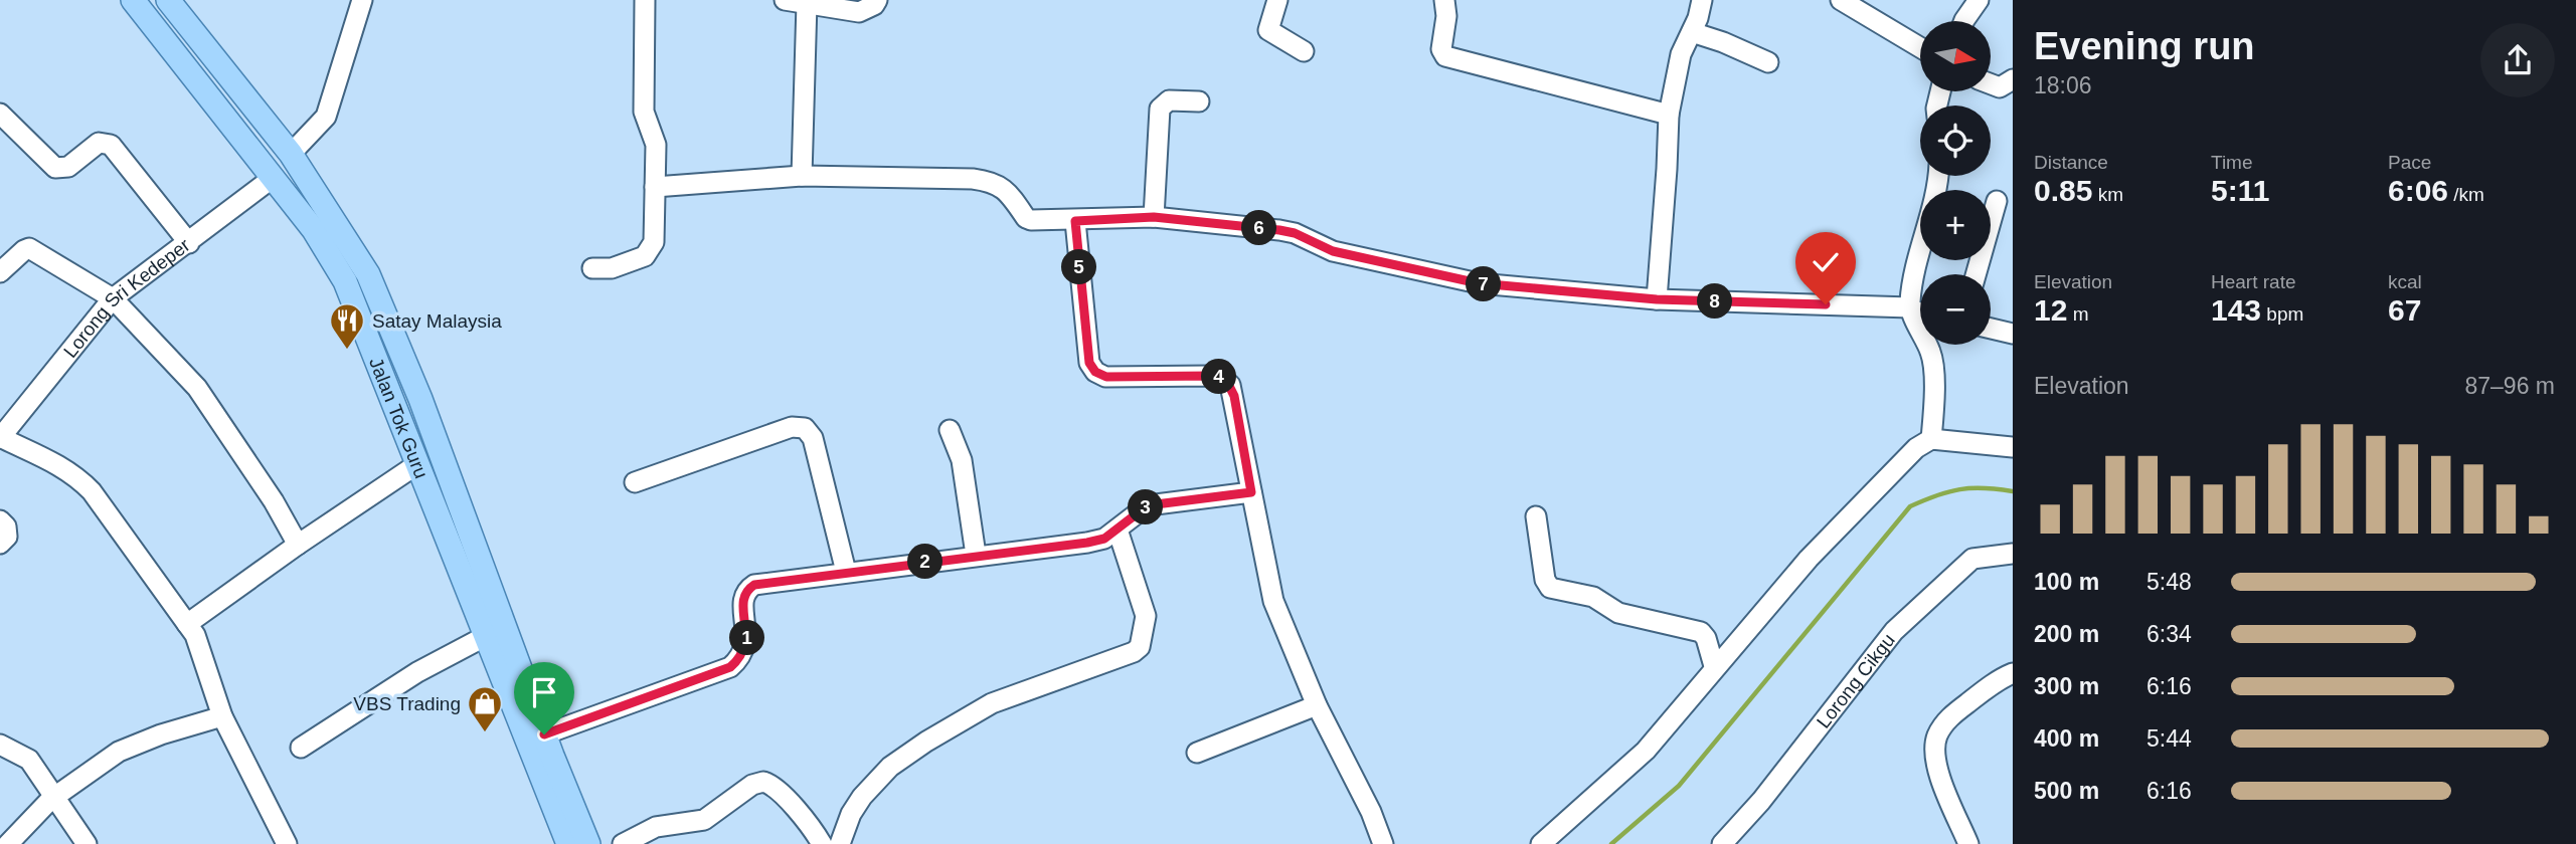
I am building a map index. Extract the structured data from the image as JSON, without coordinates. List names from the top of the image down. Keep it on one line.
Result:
{"streets":{"main road":["Jalan Tok Guru"],"street":["Lorong Sri Kedeper","Lorong Cikgu"]},"crossings":[["Lorong Sri Kedeper","Jalan Tok Guru"]],"places":{"restaurant":["Satay Malaysia"],"shop":["VBS Trading"]},"north":"right","page":{"heading":["Evening run","18:06"],"map_buttons":["+","−"],"stats":[["Distance","0.85 km"],["Time","5:11"],["Pace","6:06 /km"],["Elevation","12 m"],["Heart rate","143 bpm"],["kcal","67"]],"pins":["6","5","7","8","4","3","2","1"],"chart":["Elevation","87–96 m"],"list":[{"name":"100 m","note":"5:48"},{"name":"200 m","note":"6:34"},{"name":"300 m","note":"6:16"},{"name":"400 m","note":"5:44"},{"name":"500 m","note":"6:16"}]}}
